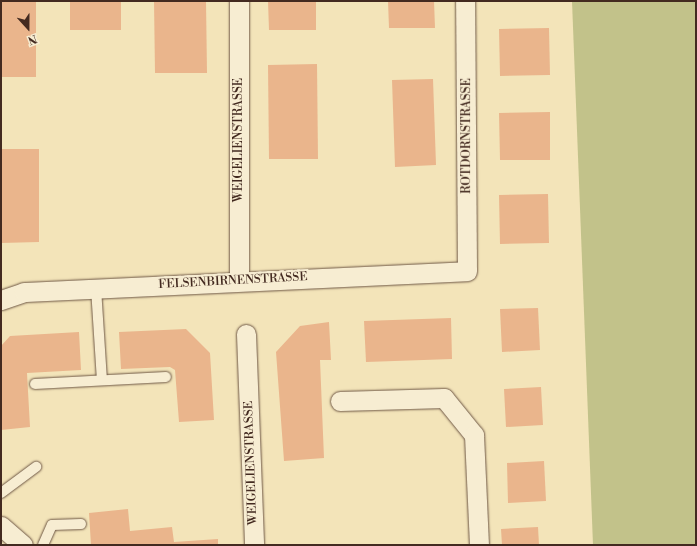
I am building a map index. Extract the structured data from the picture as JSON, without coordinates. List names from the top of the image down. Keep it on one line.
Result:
{"streets":{"street":["ROTDORNSTRASSE","WEIGELIENSTRASSE","FELSENBIRNENSTRASSE"]},"crossings":[["ROTDORNSTRASSE","FELSENBIRNENSTRASSE"],["WEIGELIENSTRASSE","FELSENBIRNENSTRASSE"]],"north":"bottom"}
